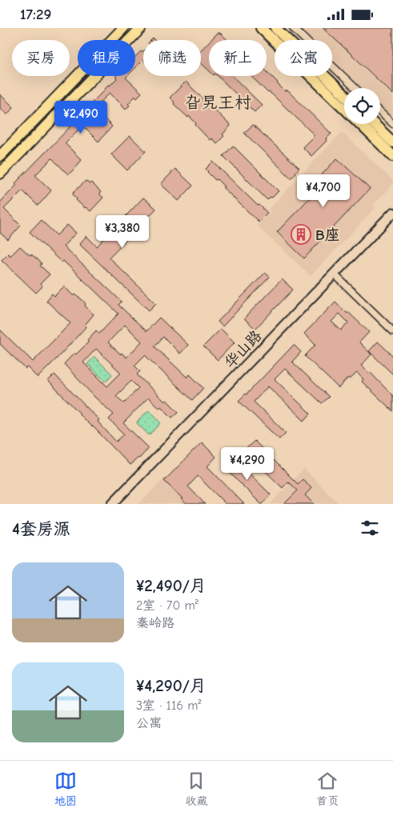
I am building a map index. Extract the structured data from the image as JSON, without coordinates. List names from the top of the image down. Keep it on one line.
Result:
{"streets":{"street":["华山路"]},"districts":["旮旯王村"],"places":{"building":["B座"]},"page":{"status":"17:29","chip":["买房","租房","筛选","新上","公寓"],"price":["¥2,490","¥4,700","¥3,380","¥4,290"],"heading":"4套房源","list":[{"name":"¥2,490/月","note":"2室 · 70 m² · 秦岭路"},{"name":"¥4,290/月","note":"3室 · 116 m² · 公寓"}],"tabs":["地图","收藏","首页"]}}
